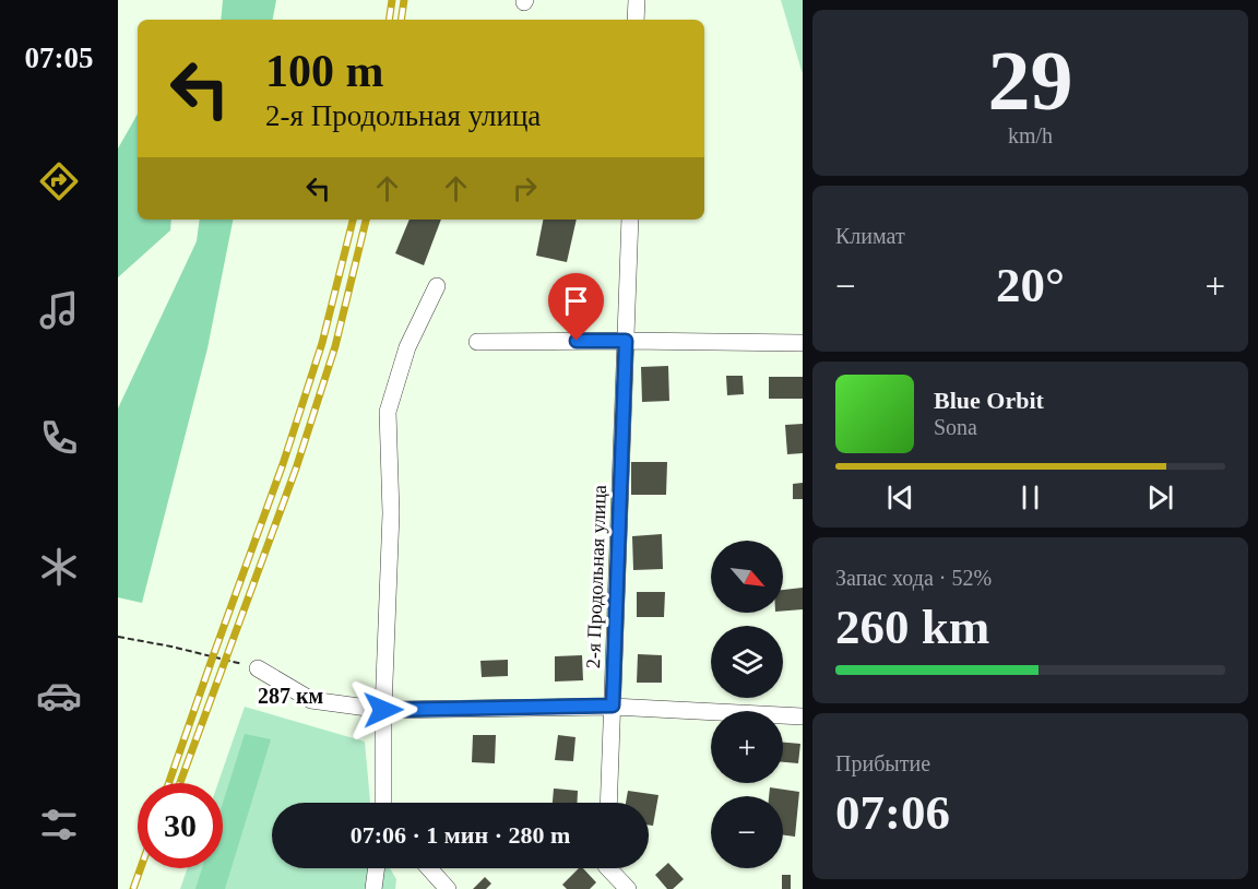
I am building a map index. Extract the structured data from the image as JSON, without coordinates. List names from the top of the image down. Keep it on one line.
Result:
{"streets":{"street":["2-я Продольная улица"]},"districts":["287 км"],"north":"bottom right","page":{"tabs":"07:05","tile":[["29","km/h"],"Климат",["Запас хода · 52%","260 km"],["Прибытие","07:06"]],"turn":["100 m","2-я Продольная улица"],"heat":["−","20°","+"],"song":["Blue Orbit","Sona"],"map_buttons":["+","−"],"limit":"30","trip":"07:06 · 1 мин · 280 m"}}
